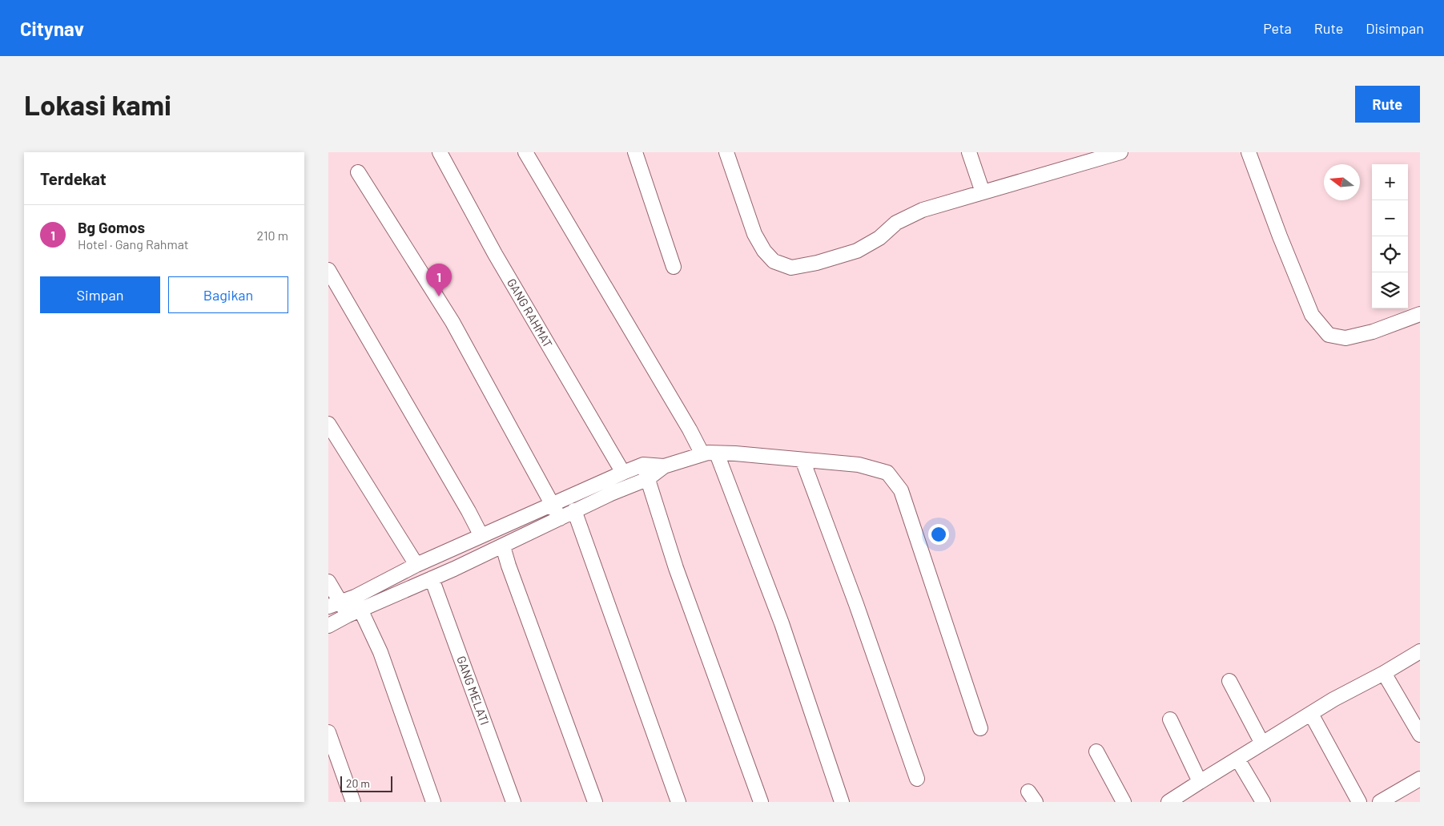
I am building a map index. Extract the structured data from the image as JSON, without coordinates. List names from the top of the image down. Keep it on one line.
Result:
{"streets":{"street":["GANG RAHMAT","GANG MELATI"]},"scale_bar":"20 m","north":"left","page":{"header":"Citynav","nav":["Peta","Rute","Disimpan"],"buttons":["Rute",["Simpan","Bagikan"]],"title":"Lokasi kami","heading":"Terdekat","map_buttons":["+","−"],"list":[{"mark":"1","name":"Bg Gomos","note":"Hotel · Gang Rahmat","value":"210 m"}],"pins":"1","scale":"20 m"}}
